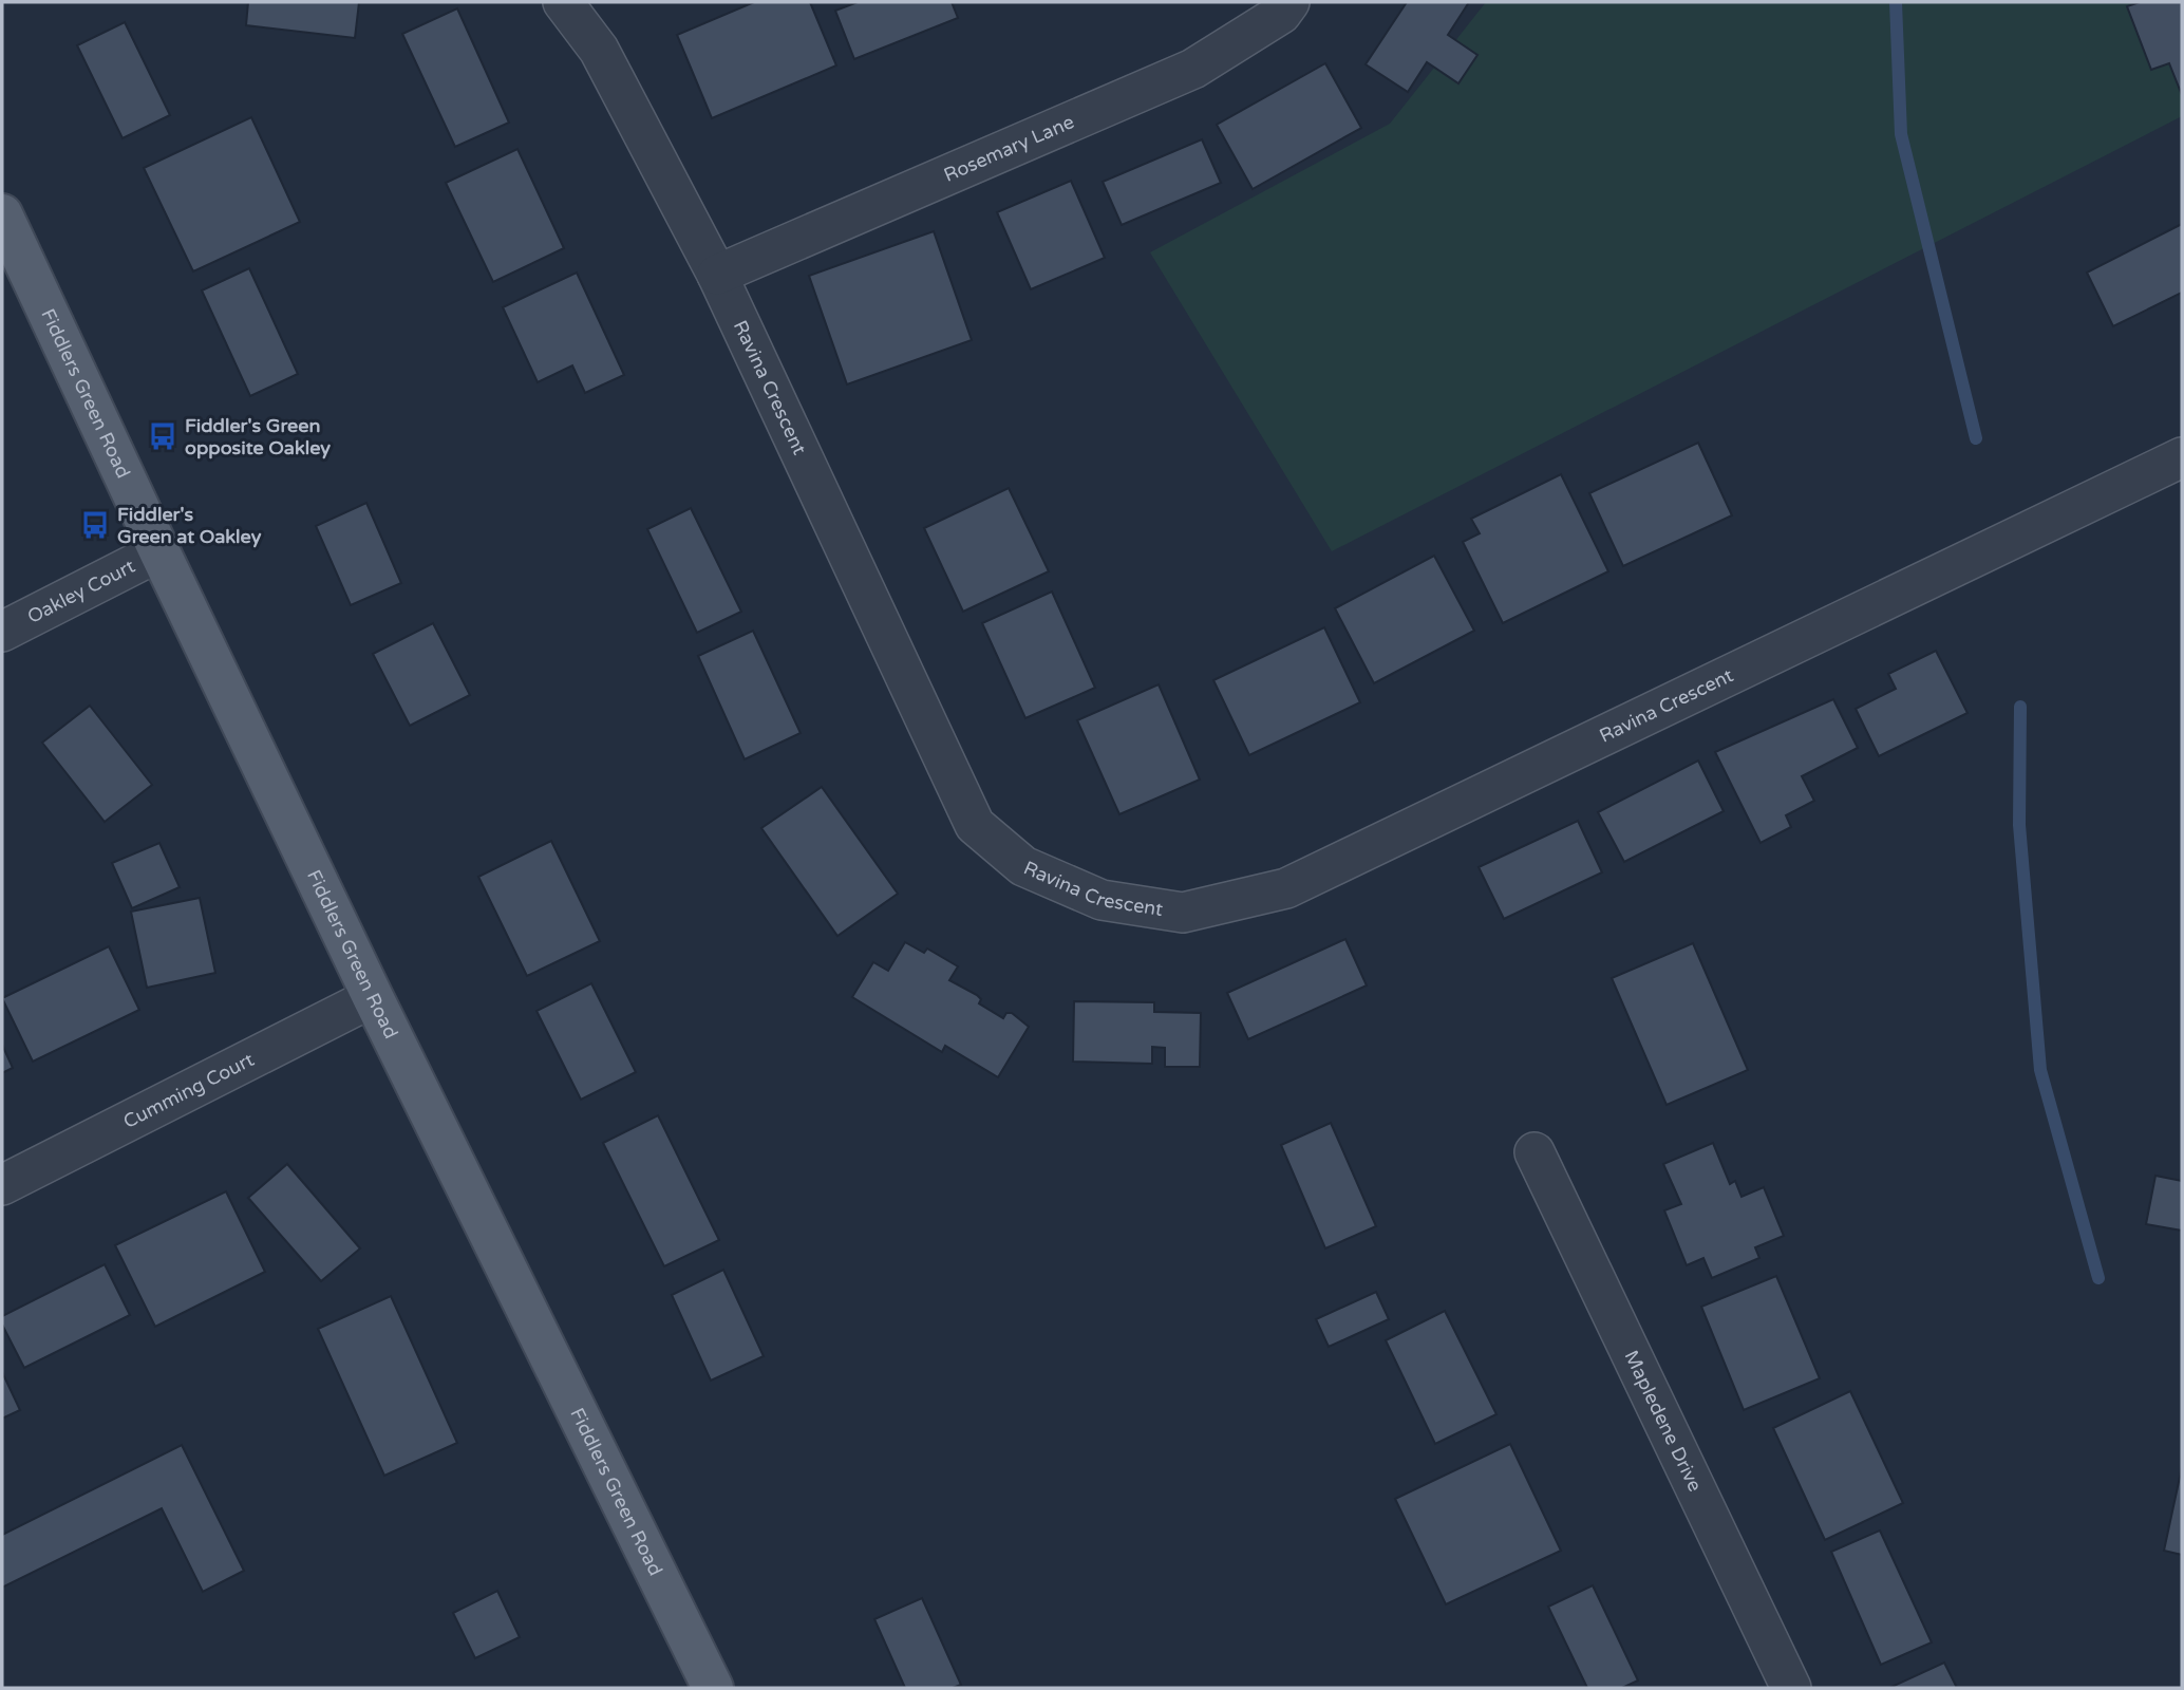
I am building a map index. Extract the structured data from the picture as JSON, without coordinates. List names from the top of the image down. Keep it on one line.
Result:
{"streets":{"main road":["Fiddlers Green Road"],"street":["Rosemary Lane","Ravina Crescent","Oakley Court","Cumming Court","Mapledene Drive"]},"crossings":[["Rosemary Lane","Ravina Crescent"],["Fiddlers Green Road","Oakley Court"],["Fiddlers Green Road","Cumming Court"]],"places":{"bus stop":["Fiddler's Green opposite Oakley","Fiddler's Green at Oakley"]}}
